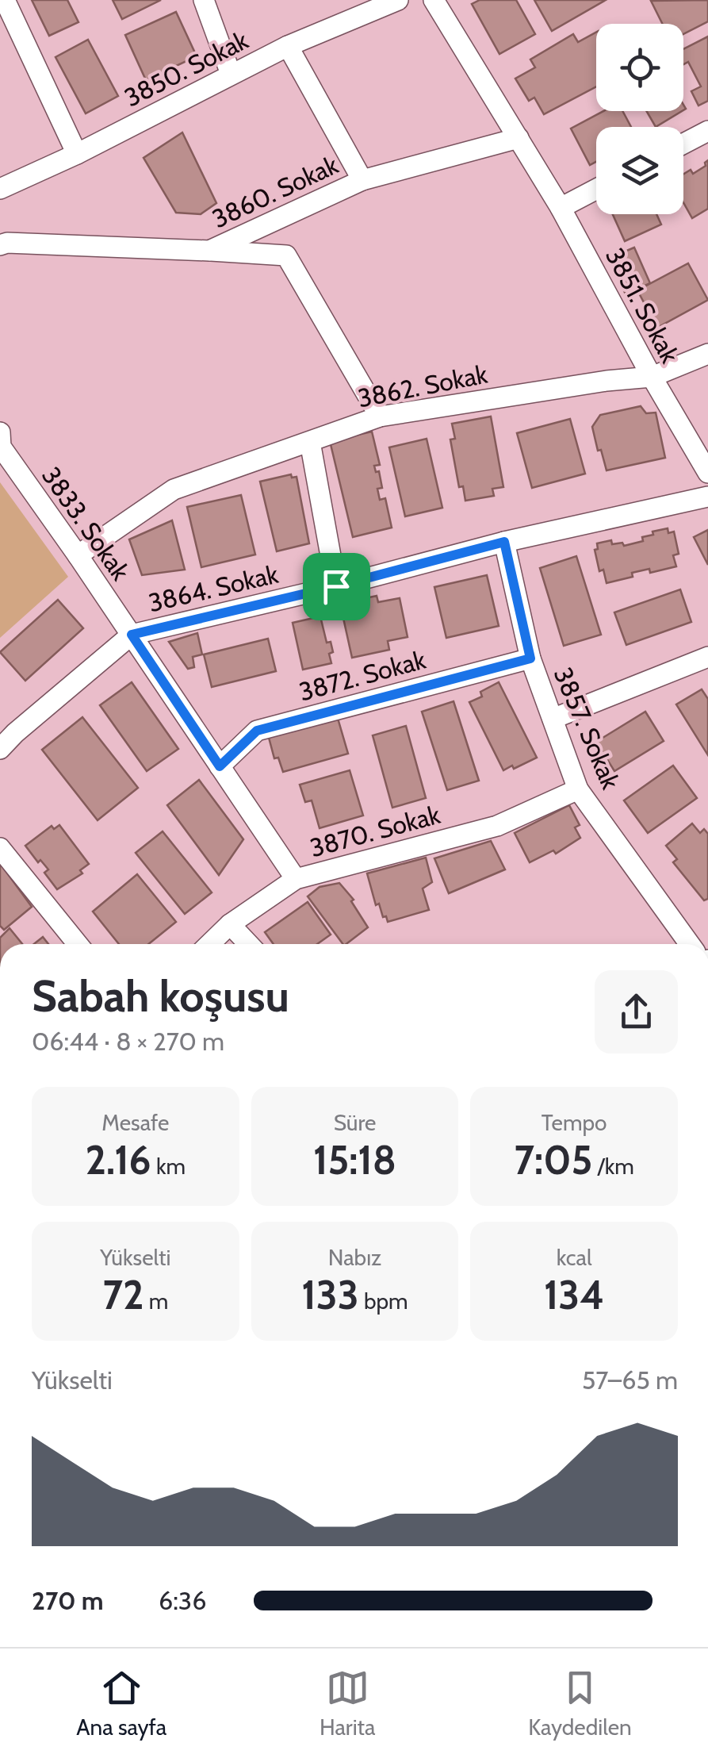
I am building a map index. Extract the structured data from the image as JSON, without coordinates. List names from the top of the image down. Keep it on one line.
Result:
{"streets":{"street":["3850. Sokak","3860. Sokak","3851. Sokak","3862. Sokak","3833. Sokak","3864. Sokak","3872. Sokak","3857. Sokak","3870. Sokak"]},"crossings":[["3860. Sokak","3851. Sokak"],["3851. Sokak","3862. Sokak"],["3862. Sokak","3833. Sokak"],["3833. Sokak","3864. Sokak"],["3833. Sokak","3872. Sokak"],["3833. Sokak","3870. Sokak"],["3864. Sokak","3857. Sokak"],["3872. Sokak","3857. Sokak"],["3857. Sokak","3870. Sokak"]],"page":{"heading":["Sabah koşusu","06:44 · 8 × 270 m"],"stats":[["Mesafe","2.16 km"],["Süre","15:18"],["Tempo","7:05 /km"],["Yükselti","72 m"],["Nabız","133 bpm"],["kcal","134"]],"chart":["Yükselti","57–65 m"],"list":[{"name":"270 m","note":"6:36"}],"tabs":["Ana sayfa","Harita","Kaydedilen"]}}
